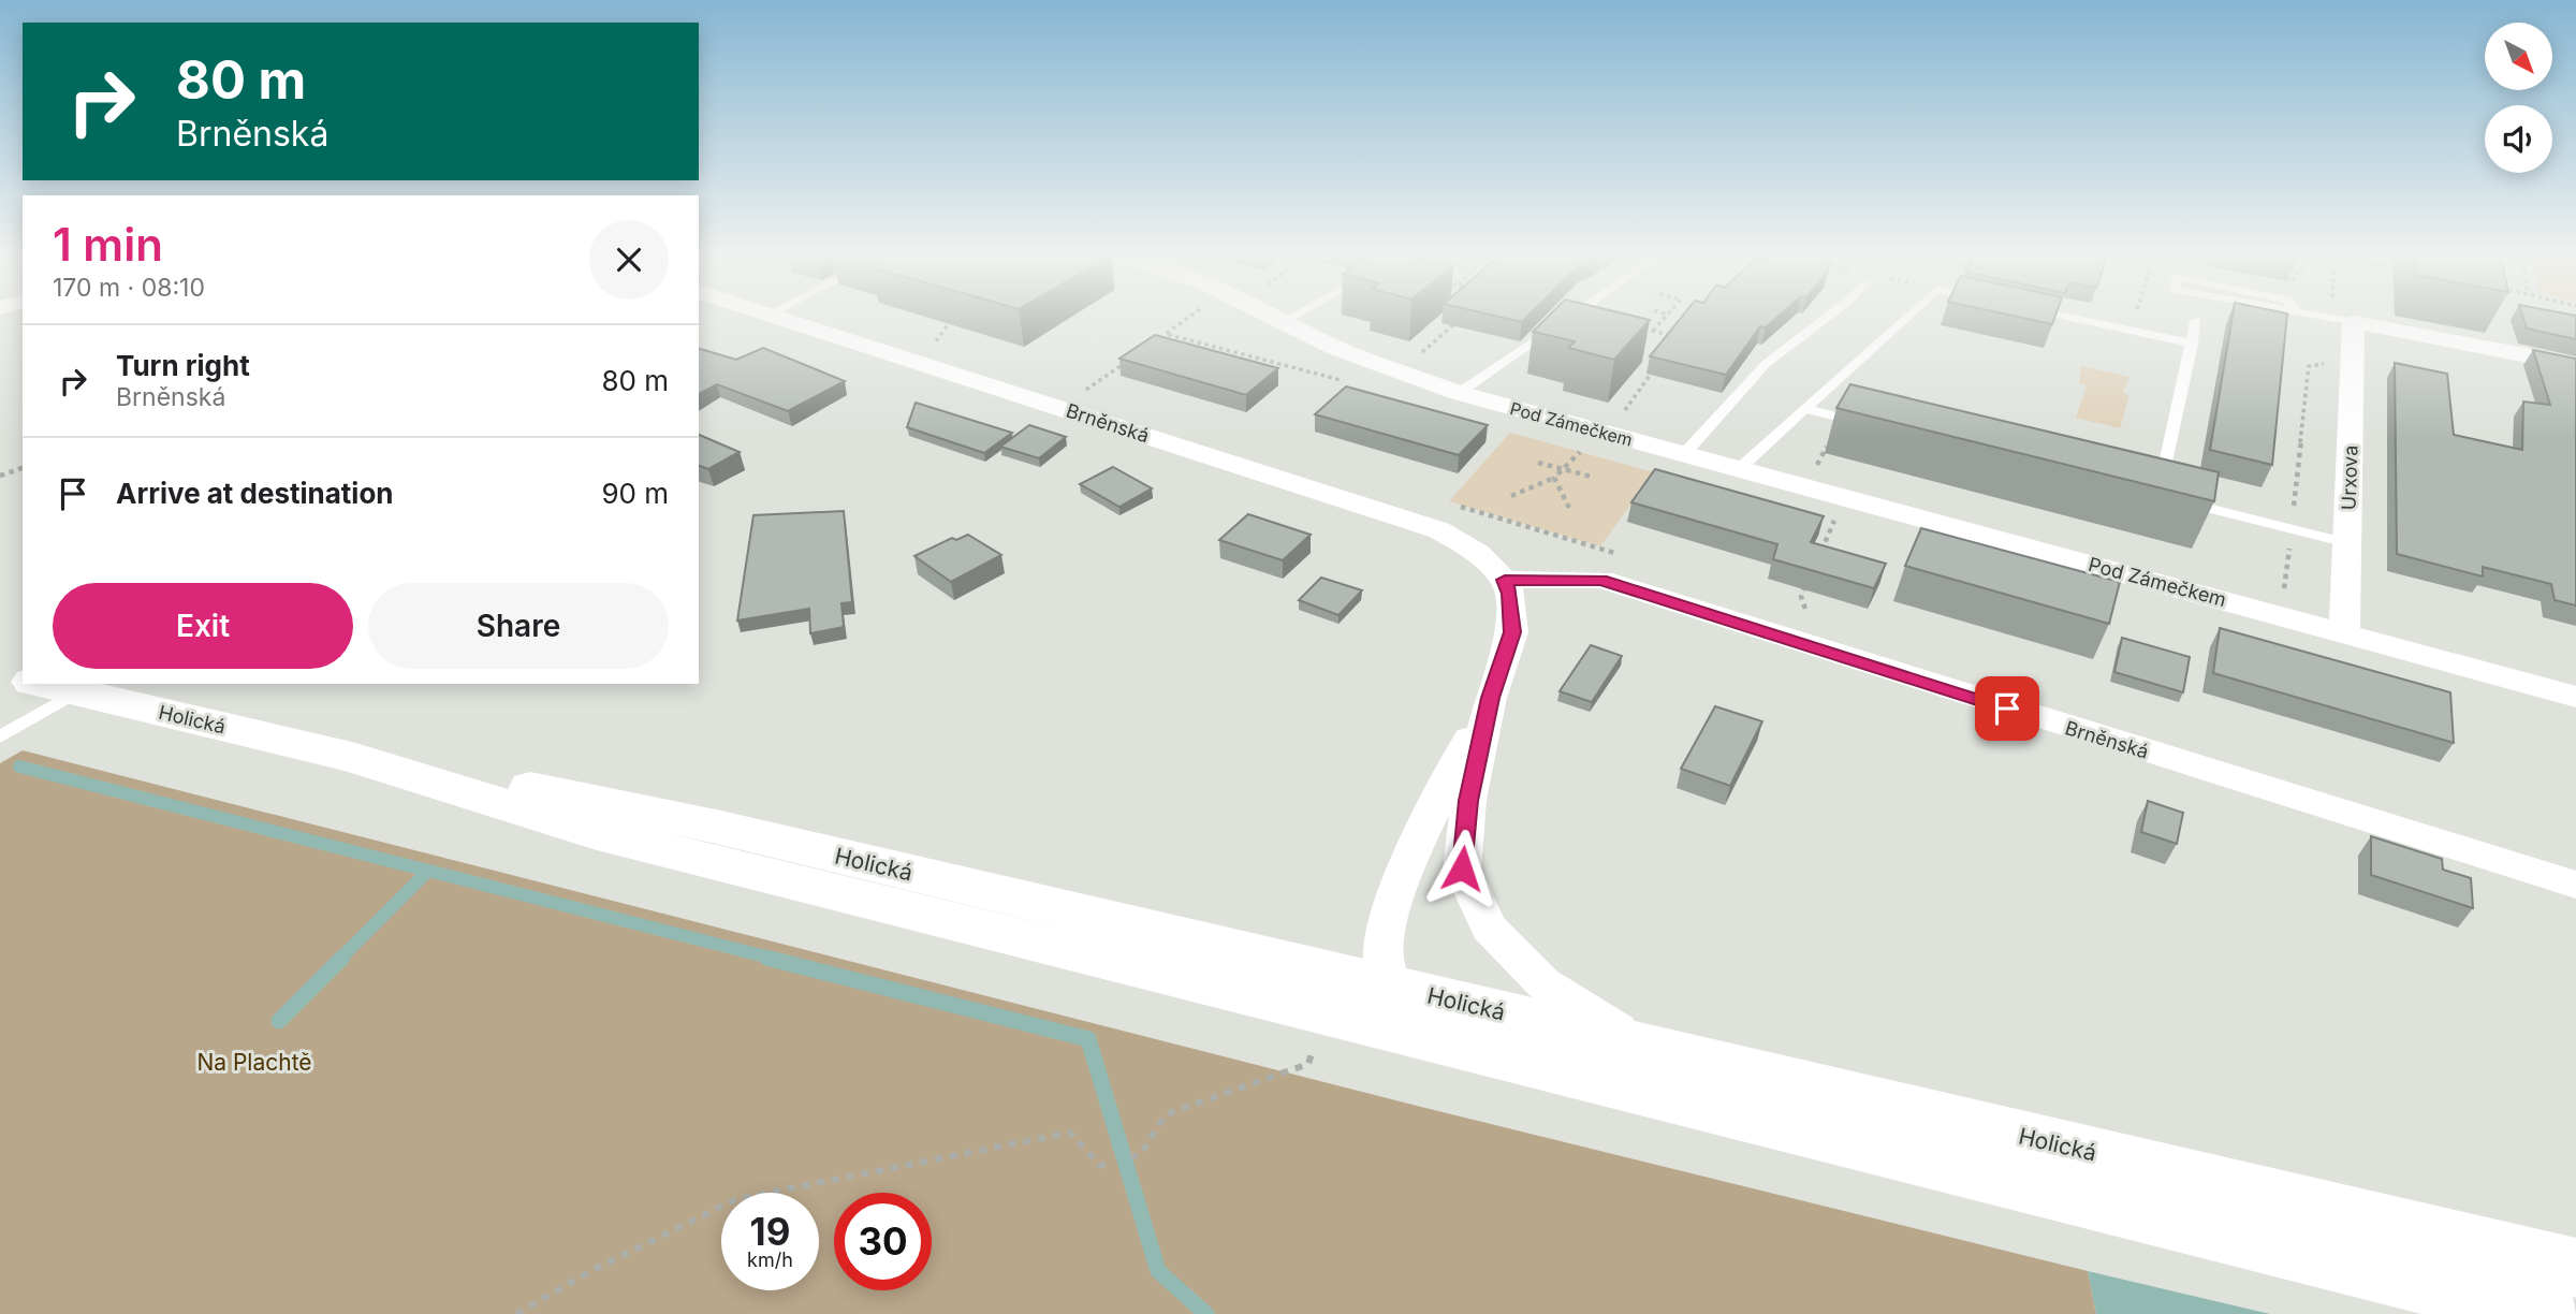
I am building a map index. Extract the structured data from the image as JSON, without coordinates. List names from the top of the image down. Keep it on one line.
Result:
{"streets":{"main road":["Holická"],"street":["Brněnská","Pod Zámečkem","Urxova"]},"crossings":[["Pod Zámečkem","Urxova"]],"parks":["Na Plachtě"],"north":"bottom right","page":{"turn":["80 m","Brněnská"],"heading":["1 min","170 m · 08:10"],"list":[{"name":"Turn right","note":"Brněnská","value":"80 m"},{"name":"Arrive at destination","value":"90 m"}],"buttons":["Exit","Share"],"speed":"19 km/h","limit":"30"}}
